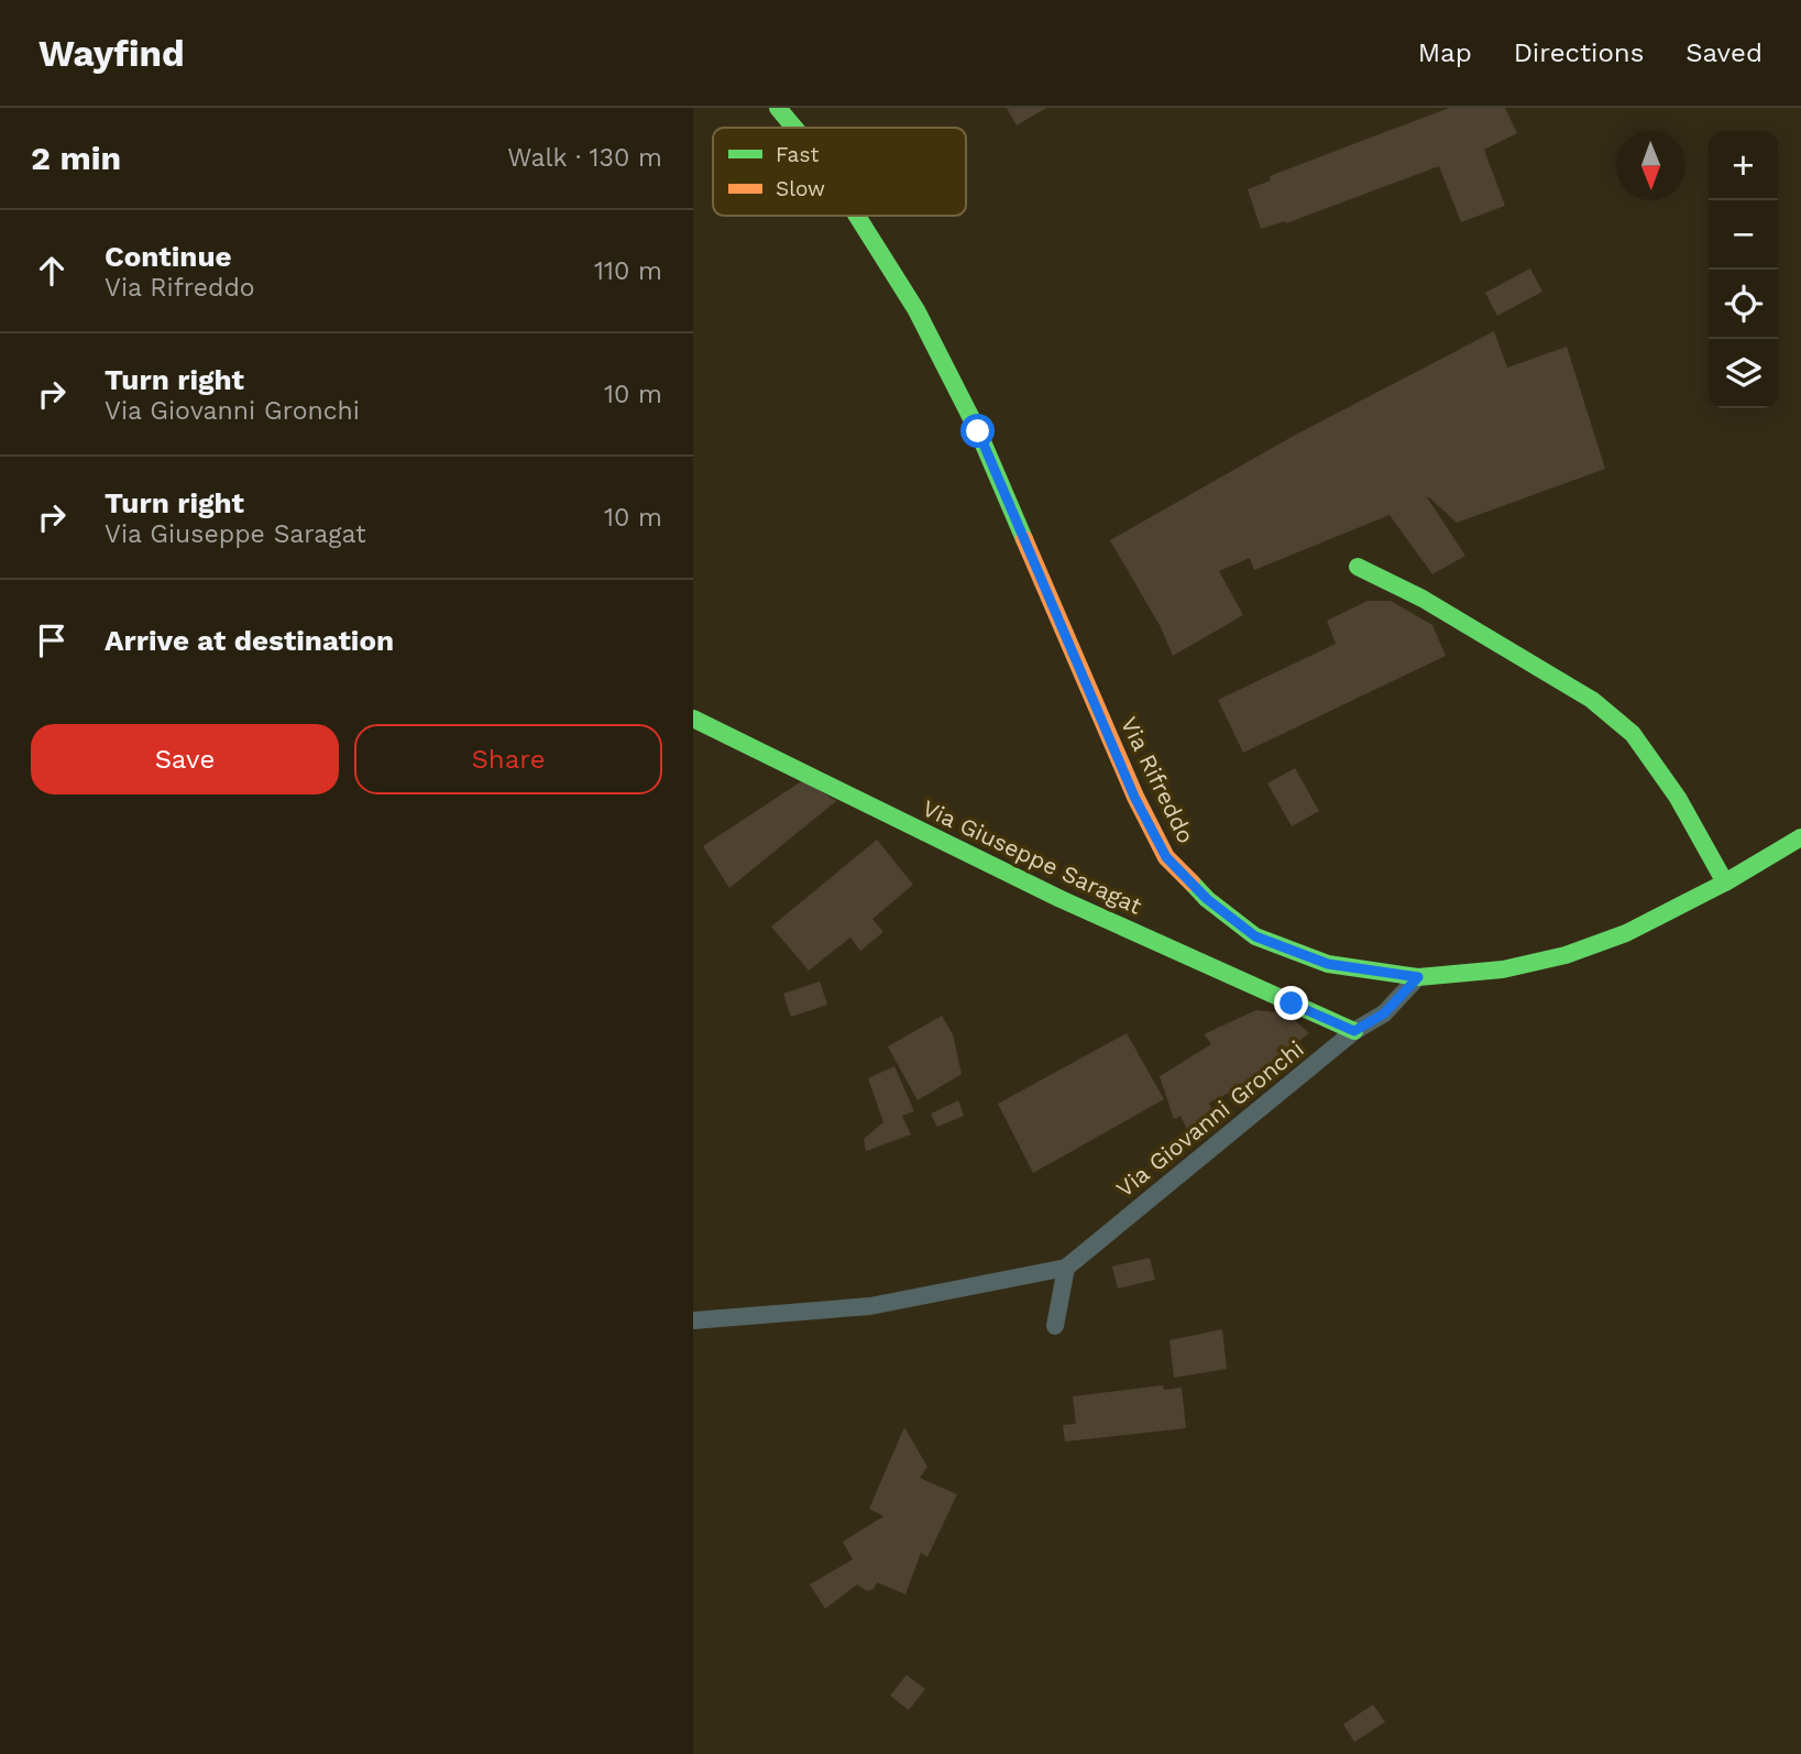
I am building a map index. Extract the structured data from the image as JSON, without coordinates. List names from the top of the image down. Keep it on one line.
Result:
{"streets":{"main road":["Via Rifreddo","Via Giuseppe Saragat"],"lane":["Via Giovanni Gronchi"]},"crossings":[["Via Rifreddo","Via Giovanni Gronchi"],["Via Giuseppe Saragat","Via Giovanni Gronchi"]],"legend":["Fast","Slow"],"north":"bottom","page":{"header":"Wayfind","nav":["Map","Directions","Saved"],"heading":["2 min","Walk · 130 m"],"map_buttons":["+","−"],"list":[["Continue","Via Rifreddo","110 m"],["Turn right","Via Giovanni Gronchi","10 m"],["Turn right","Via Giuseppe Saragat","10 m"],"Arrive at destination"],"buttons":["Save","Share"]}}
